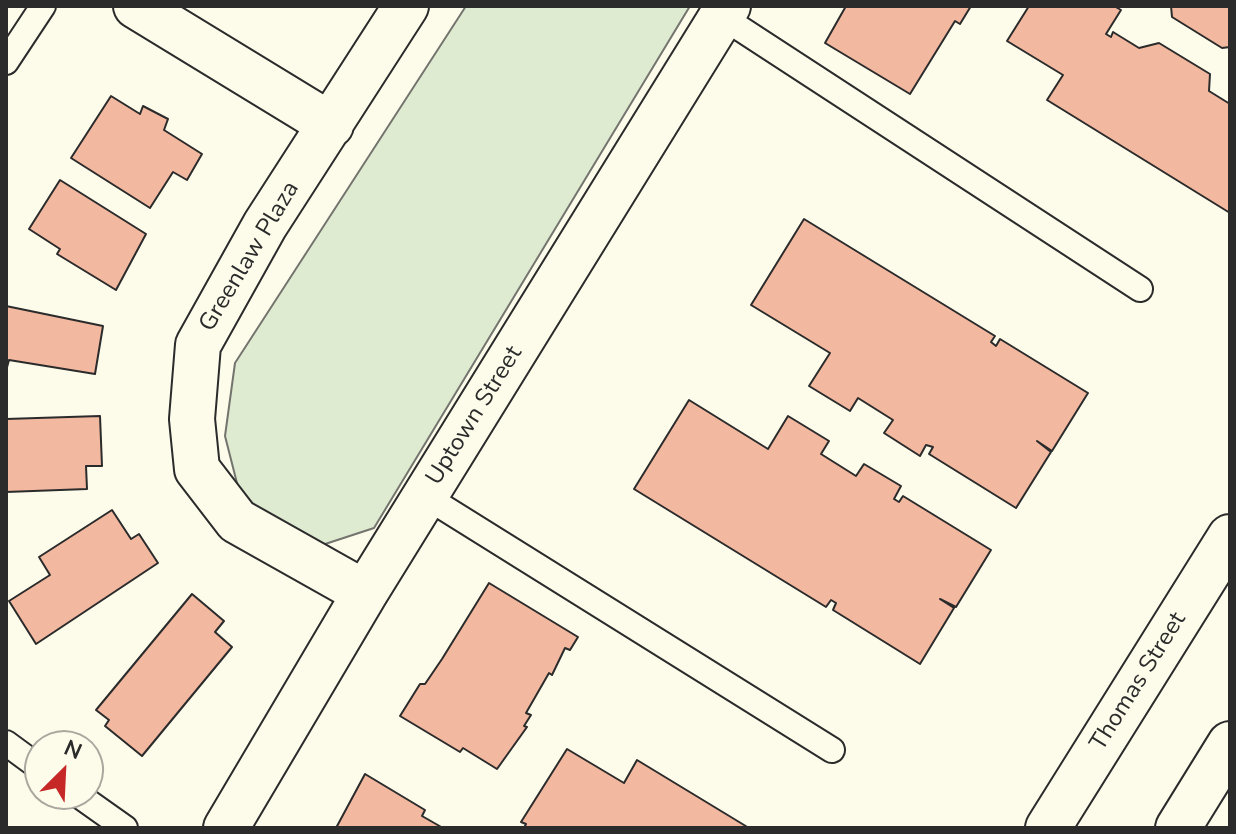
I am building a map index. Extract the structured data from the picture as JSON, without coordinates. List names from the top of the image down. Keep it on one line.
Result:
{"streets":{"street":["Greenlaw Plaza","Uptown Street","Thomas Street"]},"crossings":[["Greenlaw Plaza","Uptown Street"]],"north":"top right"}
